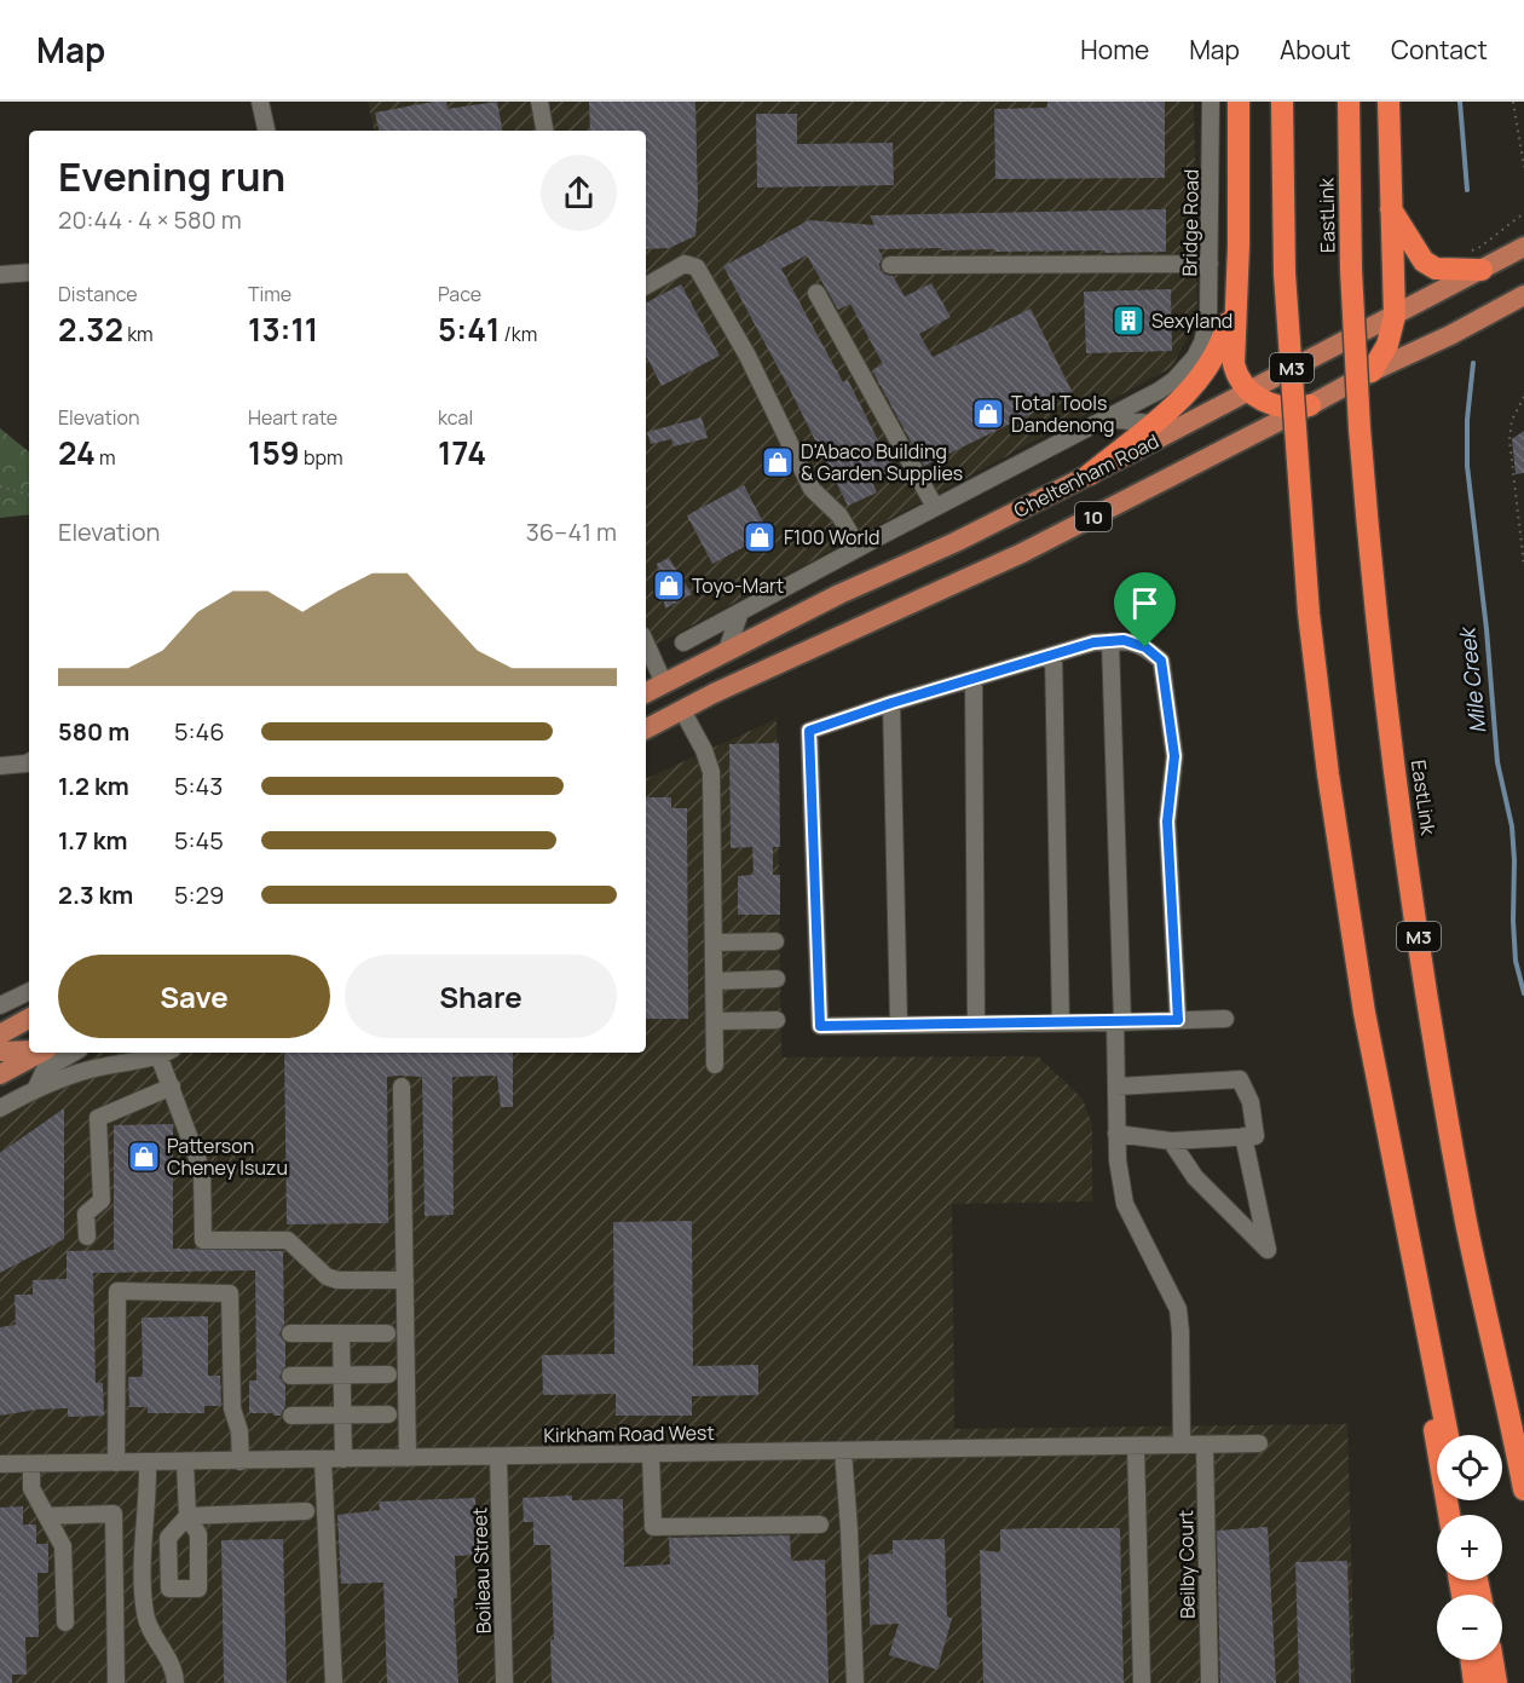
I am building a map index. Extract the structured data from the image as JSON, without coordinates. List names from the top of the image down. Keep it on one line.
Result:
{"streets":{"highway":["EastLink","M3"],"main road":["Cheltenham Road","10"],"street":["Bridge Road","Kirkham Road West","Beilby Court","Boileau Street"]},"crossings":[["Bridge Road","Cheltenham Road"],["Kirkham Road West","Beilby Court"],["Kirkham Road West","Boileau Street"]],"water":["Mile Creek"],"places":{"building":["Sexyland"],"shop":["Total Tools Dandenong","D'Abaco Building & Garden Supplies","F100 World","Toyo-Mart","Patterson Cheney Isuzu"]},"page":{"header":"Map","nav":["Home","Map","About","Contact"],"heading":["Evening run","20:44 · 4 × 580 m"],"stats":[["Distance","2.32 km"],["Time","13:11"],["Pace","5:41 /km"],["Elevation","24 m"],["Heart rate","159 bpm"],["kcal","174"]],"chart":["Elevation","36–41 m"],"list":[{"name":"580 m","note":"5:46"},{"name":"1.2 km","note":"5:43"},{"name":"1.7 km","note":"5:45"},{"name":"2.3 km","note":"5:29"}],"buttons":["Save","Share"],"map_buttons":["+","−"]}}
